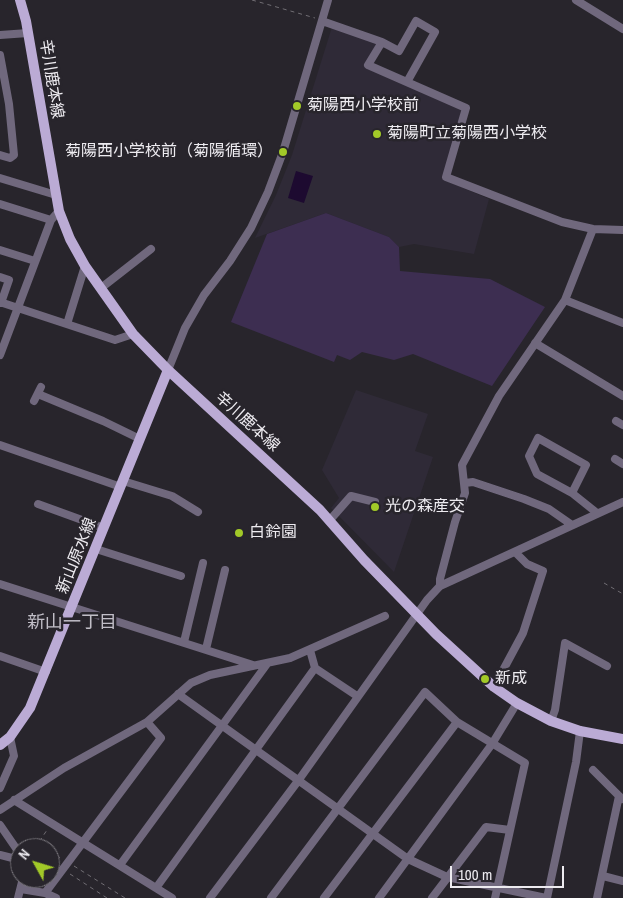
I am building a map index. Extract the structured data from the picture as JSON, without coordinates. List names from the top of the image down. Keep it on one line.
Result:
{"streets":{"main road":["辛川鹿本線","新山原水線"]},"crossings":[["辛川鹿本線","新山原水線"]],"districts":["新山一丁目"],"places":["菊陽西小学校前","菊陽町立菊陽西小学校","菊陽西小学校前（菊陽循環）","光の森産交","白鈴園","新成"],"scale_bar":"100 m","north":"top left"}
